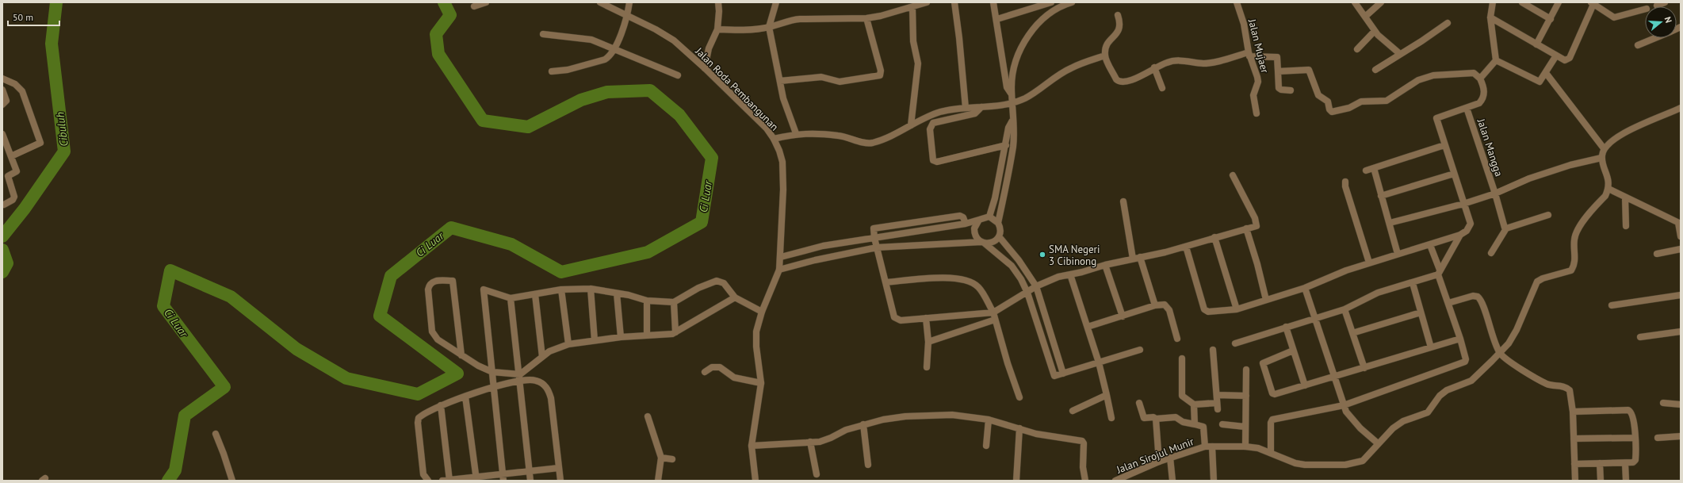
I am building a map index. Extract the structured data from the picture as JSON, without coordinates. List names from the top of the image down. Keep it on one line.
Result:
{"streets":{"street":["Jalan Mujaer","Jalan Roda Pembangunan","Jalan Mangga","Jalan Sirojul Munir"]},"water":["Cibuluh","Ci Luar"],"places":["SMA Negeri 3 Cibinong"],"scale_bar":"50 m","north":"right"}
